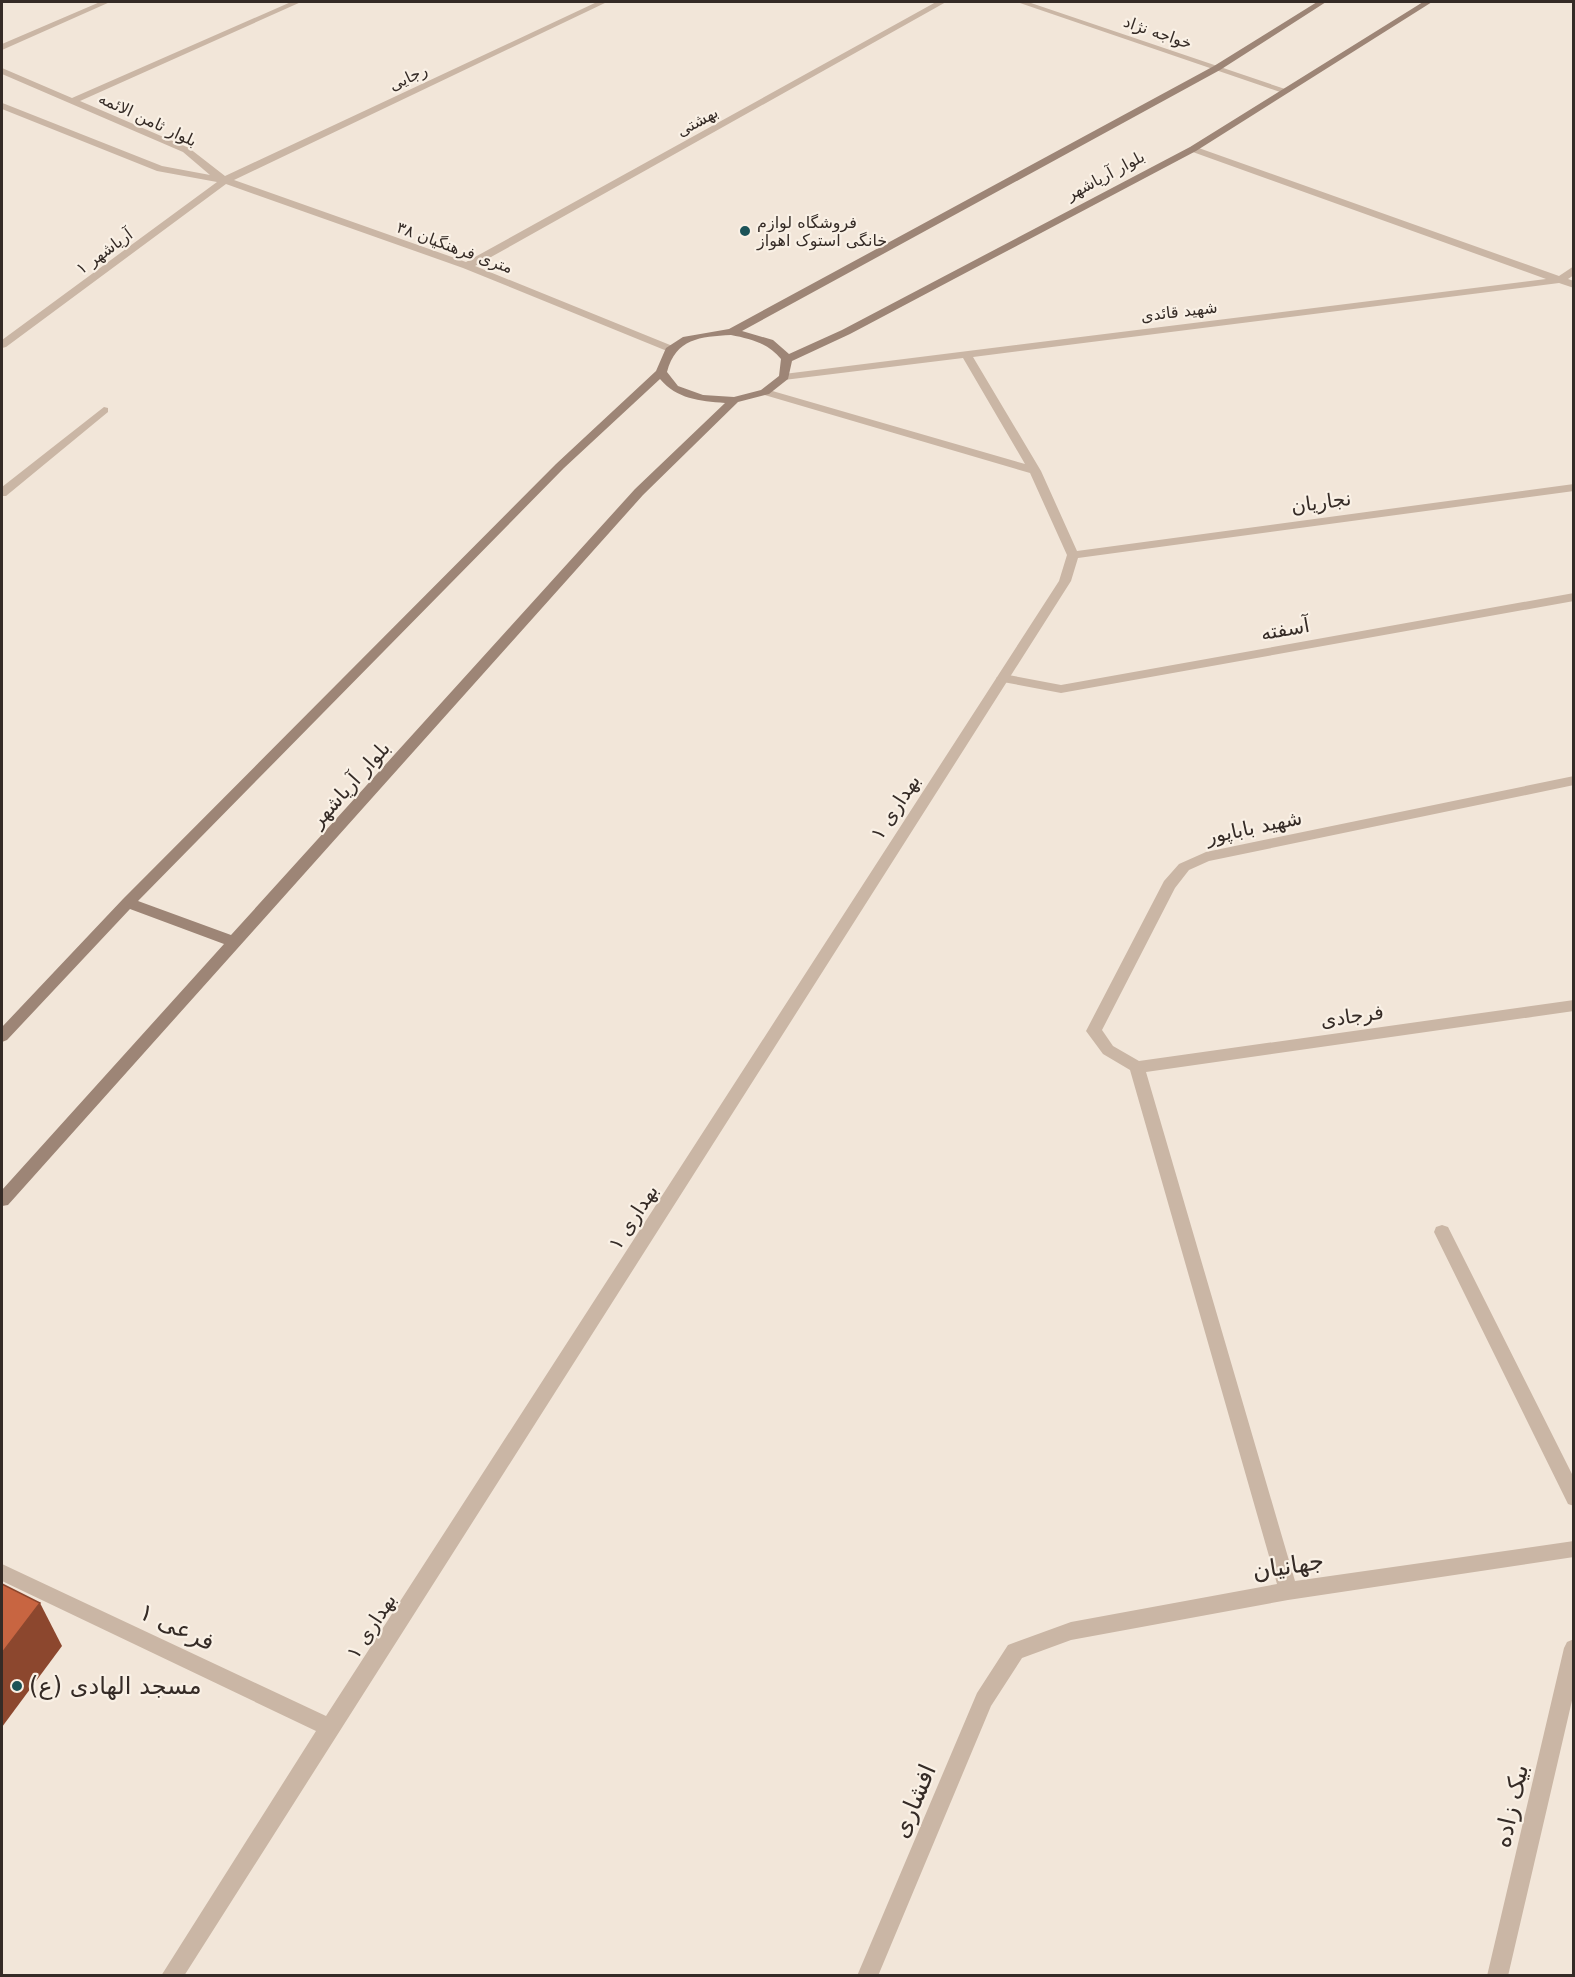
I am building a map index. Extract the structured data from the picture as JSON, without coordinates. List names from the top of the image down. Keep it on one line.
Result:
{"streets":{"street":["خواجه نژاد","رجایی","بلوار ثامن الائمه","بهشتی","بلوار آریاشهر","۳۸ متری فرهنگیان","آریاشهر ۱","شهید قائدی","نجاریان","آسفته","بهداری ۱","شهید باباپور","فرجادی","جهانیان","فرعی ۱","افشاری","بیک زاده"]},"crossings":[["خواجه نژاد","بلوار آریاشهر"],["رجایی","بلوار ثامن الائمه"],["رجایی","۳۸ متری فرهنگیان"],["رجایی","آریاشهر ۱"],["بلوار ثامن الائمه","۳۸ متری فرهنگیان"],["بلوار ثامن الائمه","آریاشهر ۱"],["بهشتی","۳۸ متری فرهنگیان"],["۳۸ متری فرهنگیان","آریاشهر ۱"],["نجاریان","بهداری ۱"],["آسفته","بهداری ۱"],["بهداری ۱","فرعی ۱"],["شهید باباپور","فرجادی"],["جهانیان","افشاری"]],"places":["فروشگاه لوازم خانگی استوک اهواز","مسجد الهادی (ع)"]}
